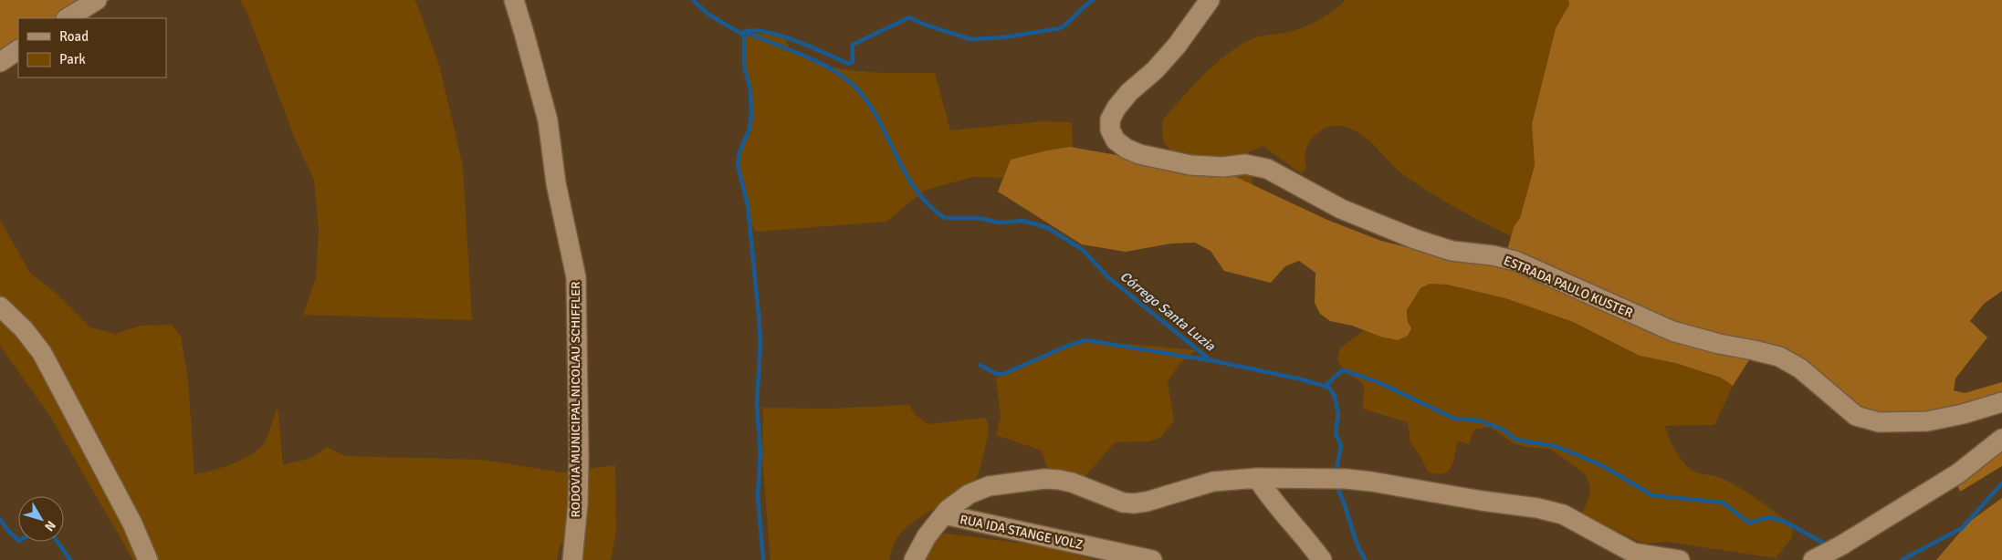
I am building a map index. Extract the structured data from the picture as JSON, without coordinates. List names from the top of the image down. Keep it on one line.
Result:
{"streets":{"street":["ESTRADA PAULO KUSTER","RODOVIA MUNICIPAL NICOLAU SCHIFFLER","RUA IDA STANGE VOLZ"]},"water":["Córrego Santa Luzia"],"legend":["Road","Park"],"north":"bottom right"}
